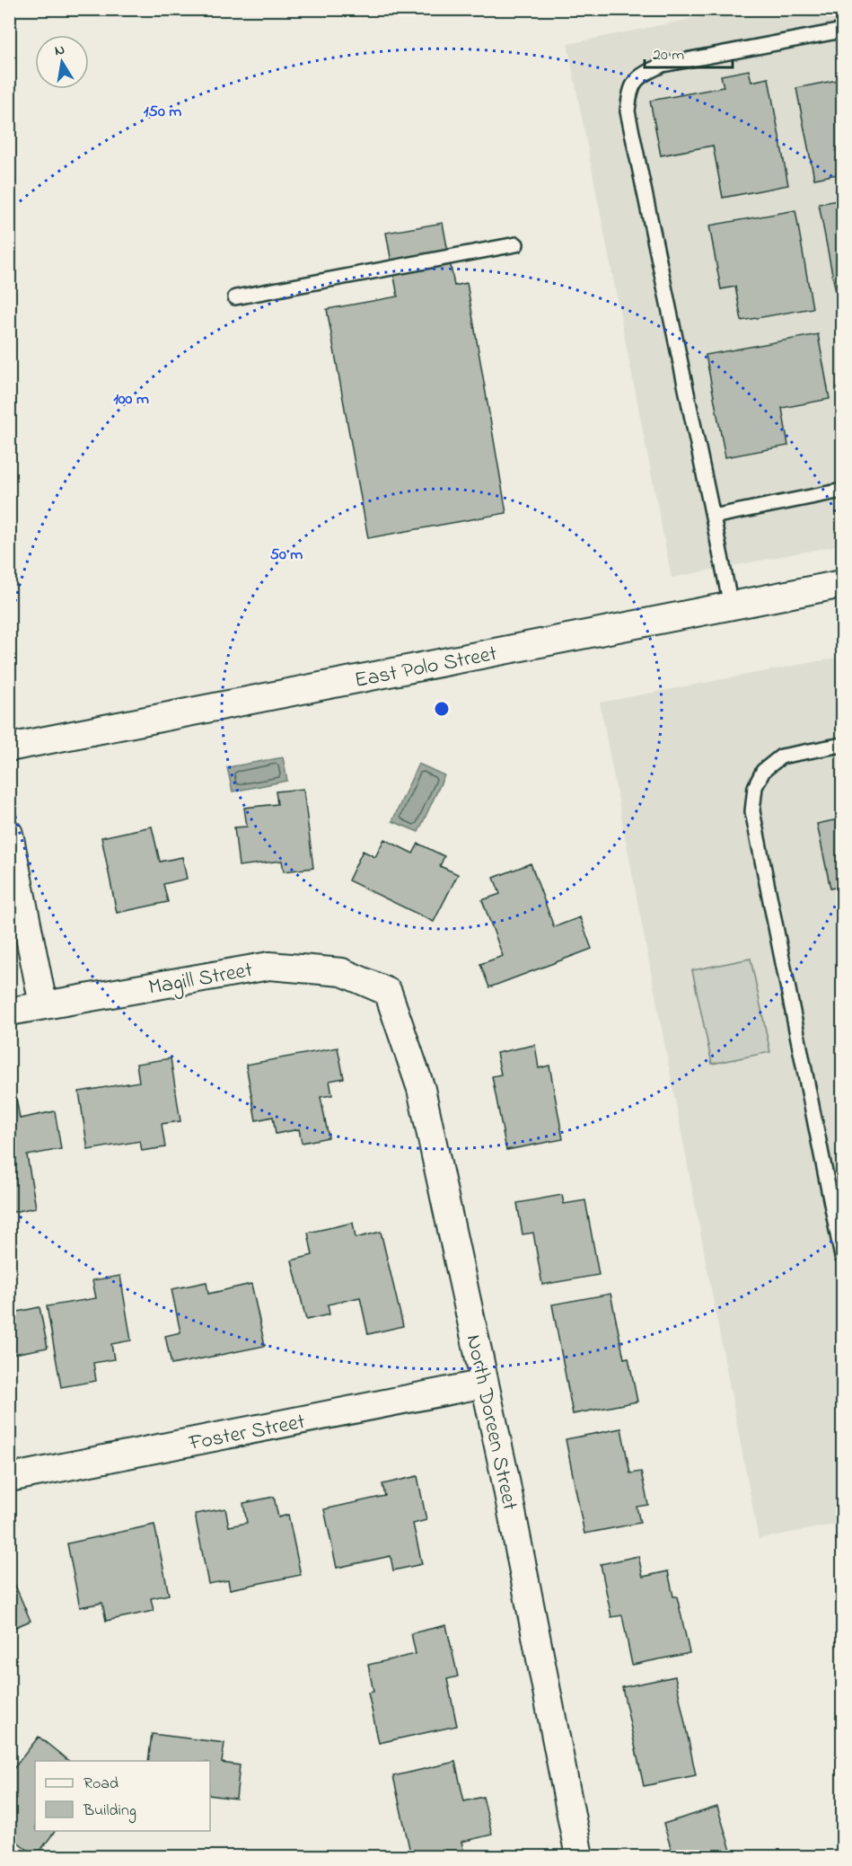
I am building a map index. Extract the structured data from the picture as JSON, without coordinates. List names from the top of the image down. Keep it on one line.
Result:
{"streets":{"street":["East Polo Street","Magill Street","North Doreen Street","Foster Street"]},"crossings":[["Magill Street","North Doreen Street"],["North Doreen Street","Foster Street"]],"legend":["Road","Building"],"scale_bar":"20 m","north":"top","rings":["150 m","100 m","50 m"]}
